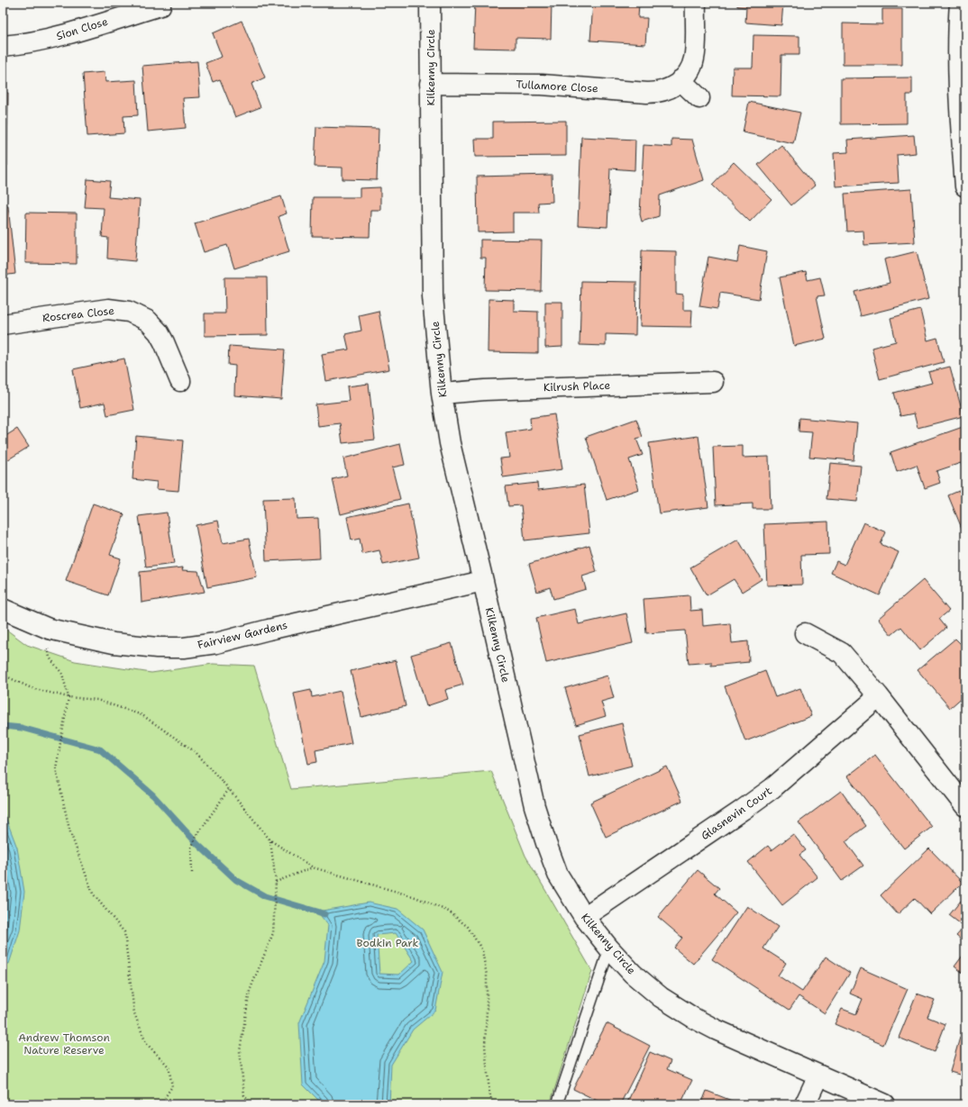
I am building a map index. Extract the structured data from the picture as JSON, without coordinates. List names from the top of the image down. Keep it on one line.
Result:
{"streets":{"street":["Sion Close","Kilkenny Circle","Tullamore Close","Roscrea Close","Kilrush Place","Fairview Gardens","Glasnevin Court"]},"crossings":[["Kilkenny Circle","Tullamore Close"],["Kilkenny Circle","Kilrush Place"],["Kilkenny Circle","Fairview Gardens"],["Kilkenny Circle","Glasnevin Court"]],"parks":["Bodkin Park","Andrew Thomson Nature Reserve"]}
